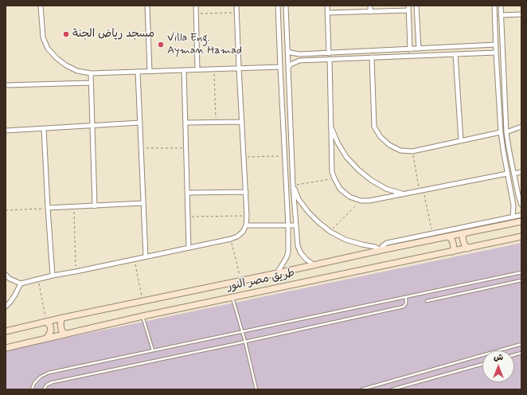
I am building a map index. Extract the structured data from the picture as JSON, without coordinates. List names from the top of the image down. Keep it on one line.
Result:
{"streets":{"street":["طريق مصر النور"]},"places":["مسجد رياض الجنة","Villa Eng. Ayman Hamad"],"north":"top"}
